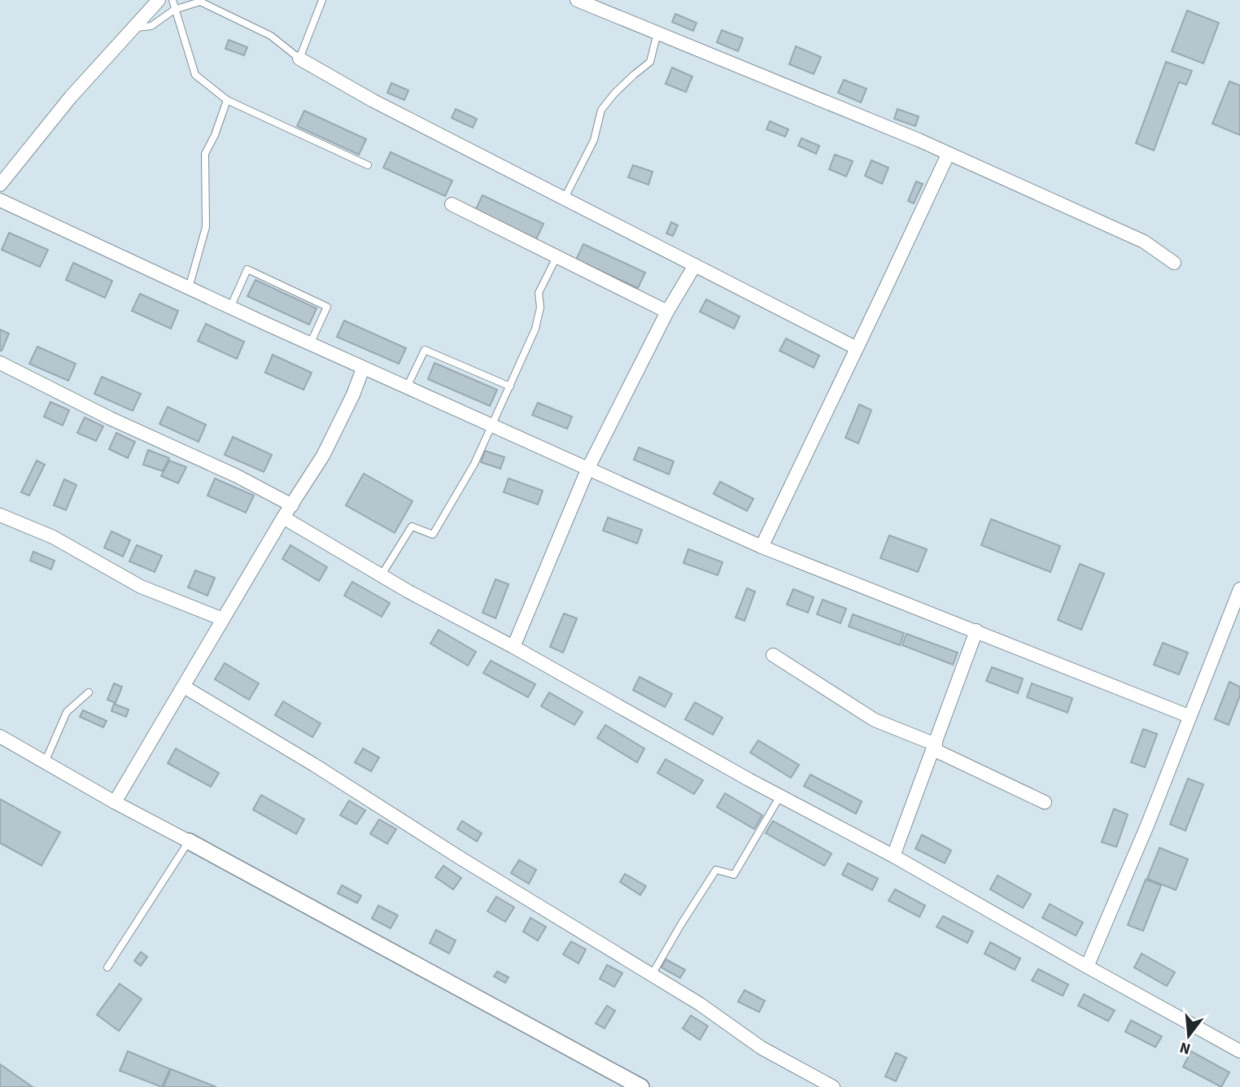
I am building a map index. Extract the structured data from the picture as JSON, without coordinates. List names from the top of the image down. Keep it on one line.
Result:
{"north":"bottom"}
